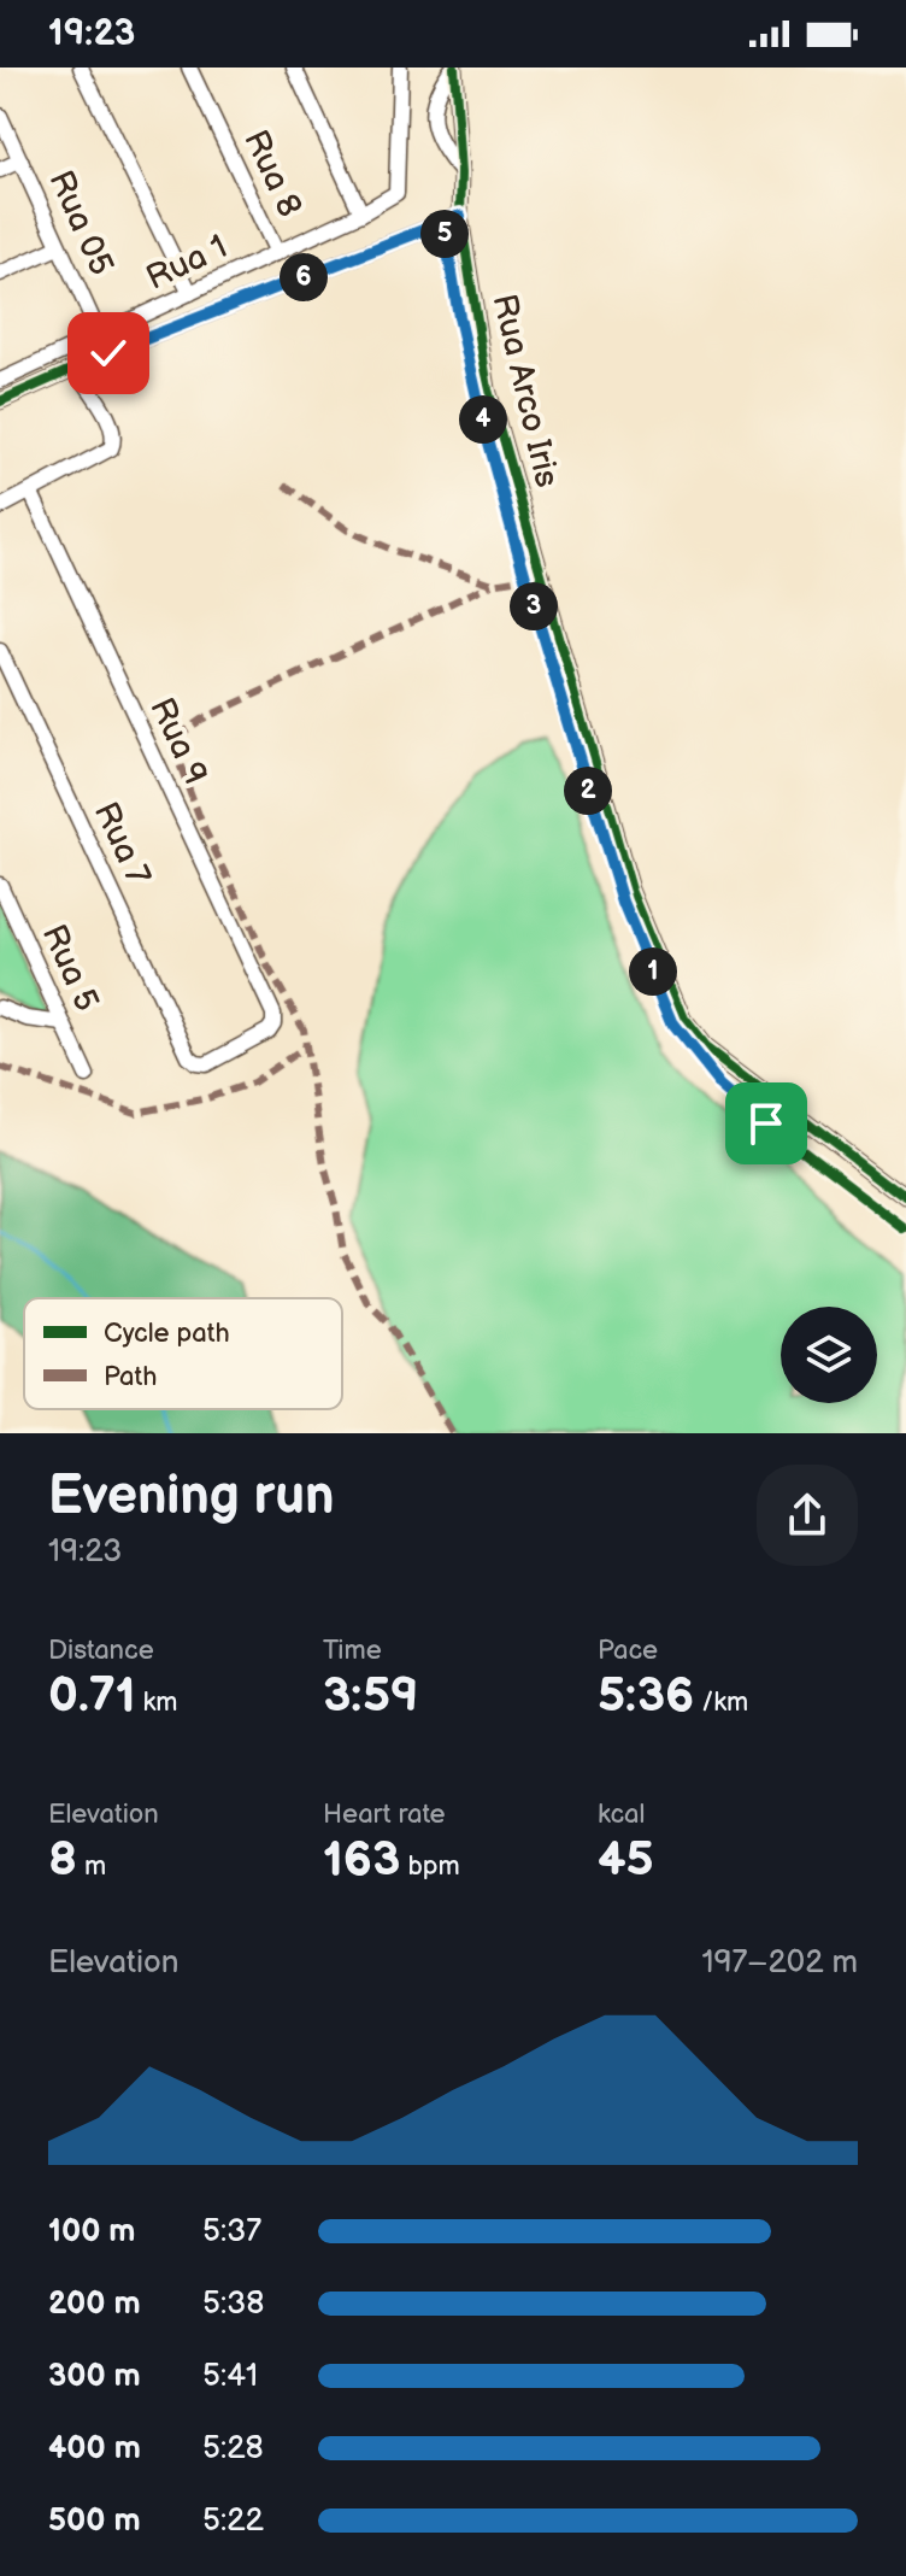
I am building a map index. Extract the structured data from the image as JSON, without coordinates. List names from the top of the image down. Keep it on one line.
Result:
{"streets":{"street":["Rua 8","Rua 05","Rua 1","Rua Arco Iris","Rua 9","Rua 7","Rua 5"]},"crossings":[["Rua 8","Rua 1"],["Rua 05","Rua 1"],["Rua 9","Rua 7"]],"legend":["Cycle path","Path"],"page":{"status":"19:23","pins":["5","6","4","3","2","1"],"heading":["Evening run","19:23"],"stats":[["Distance","0.71 km"],["Time","3:59"],["Pace","5:36 /km"],["Elevation","8 m"],["Heart rate","163 bpm"],["kcal","45"]],"chart":["Elevation","197–202 m"],"list":[{"name":"100 m","note":"5:37"},{"name":"200 m","note":"5:38"},{"name":"300 m","note":"5:41"},{"name":"400 m","note":"5:28"},{"name":"500 m","note":"5:22"}]}}
